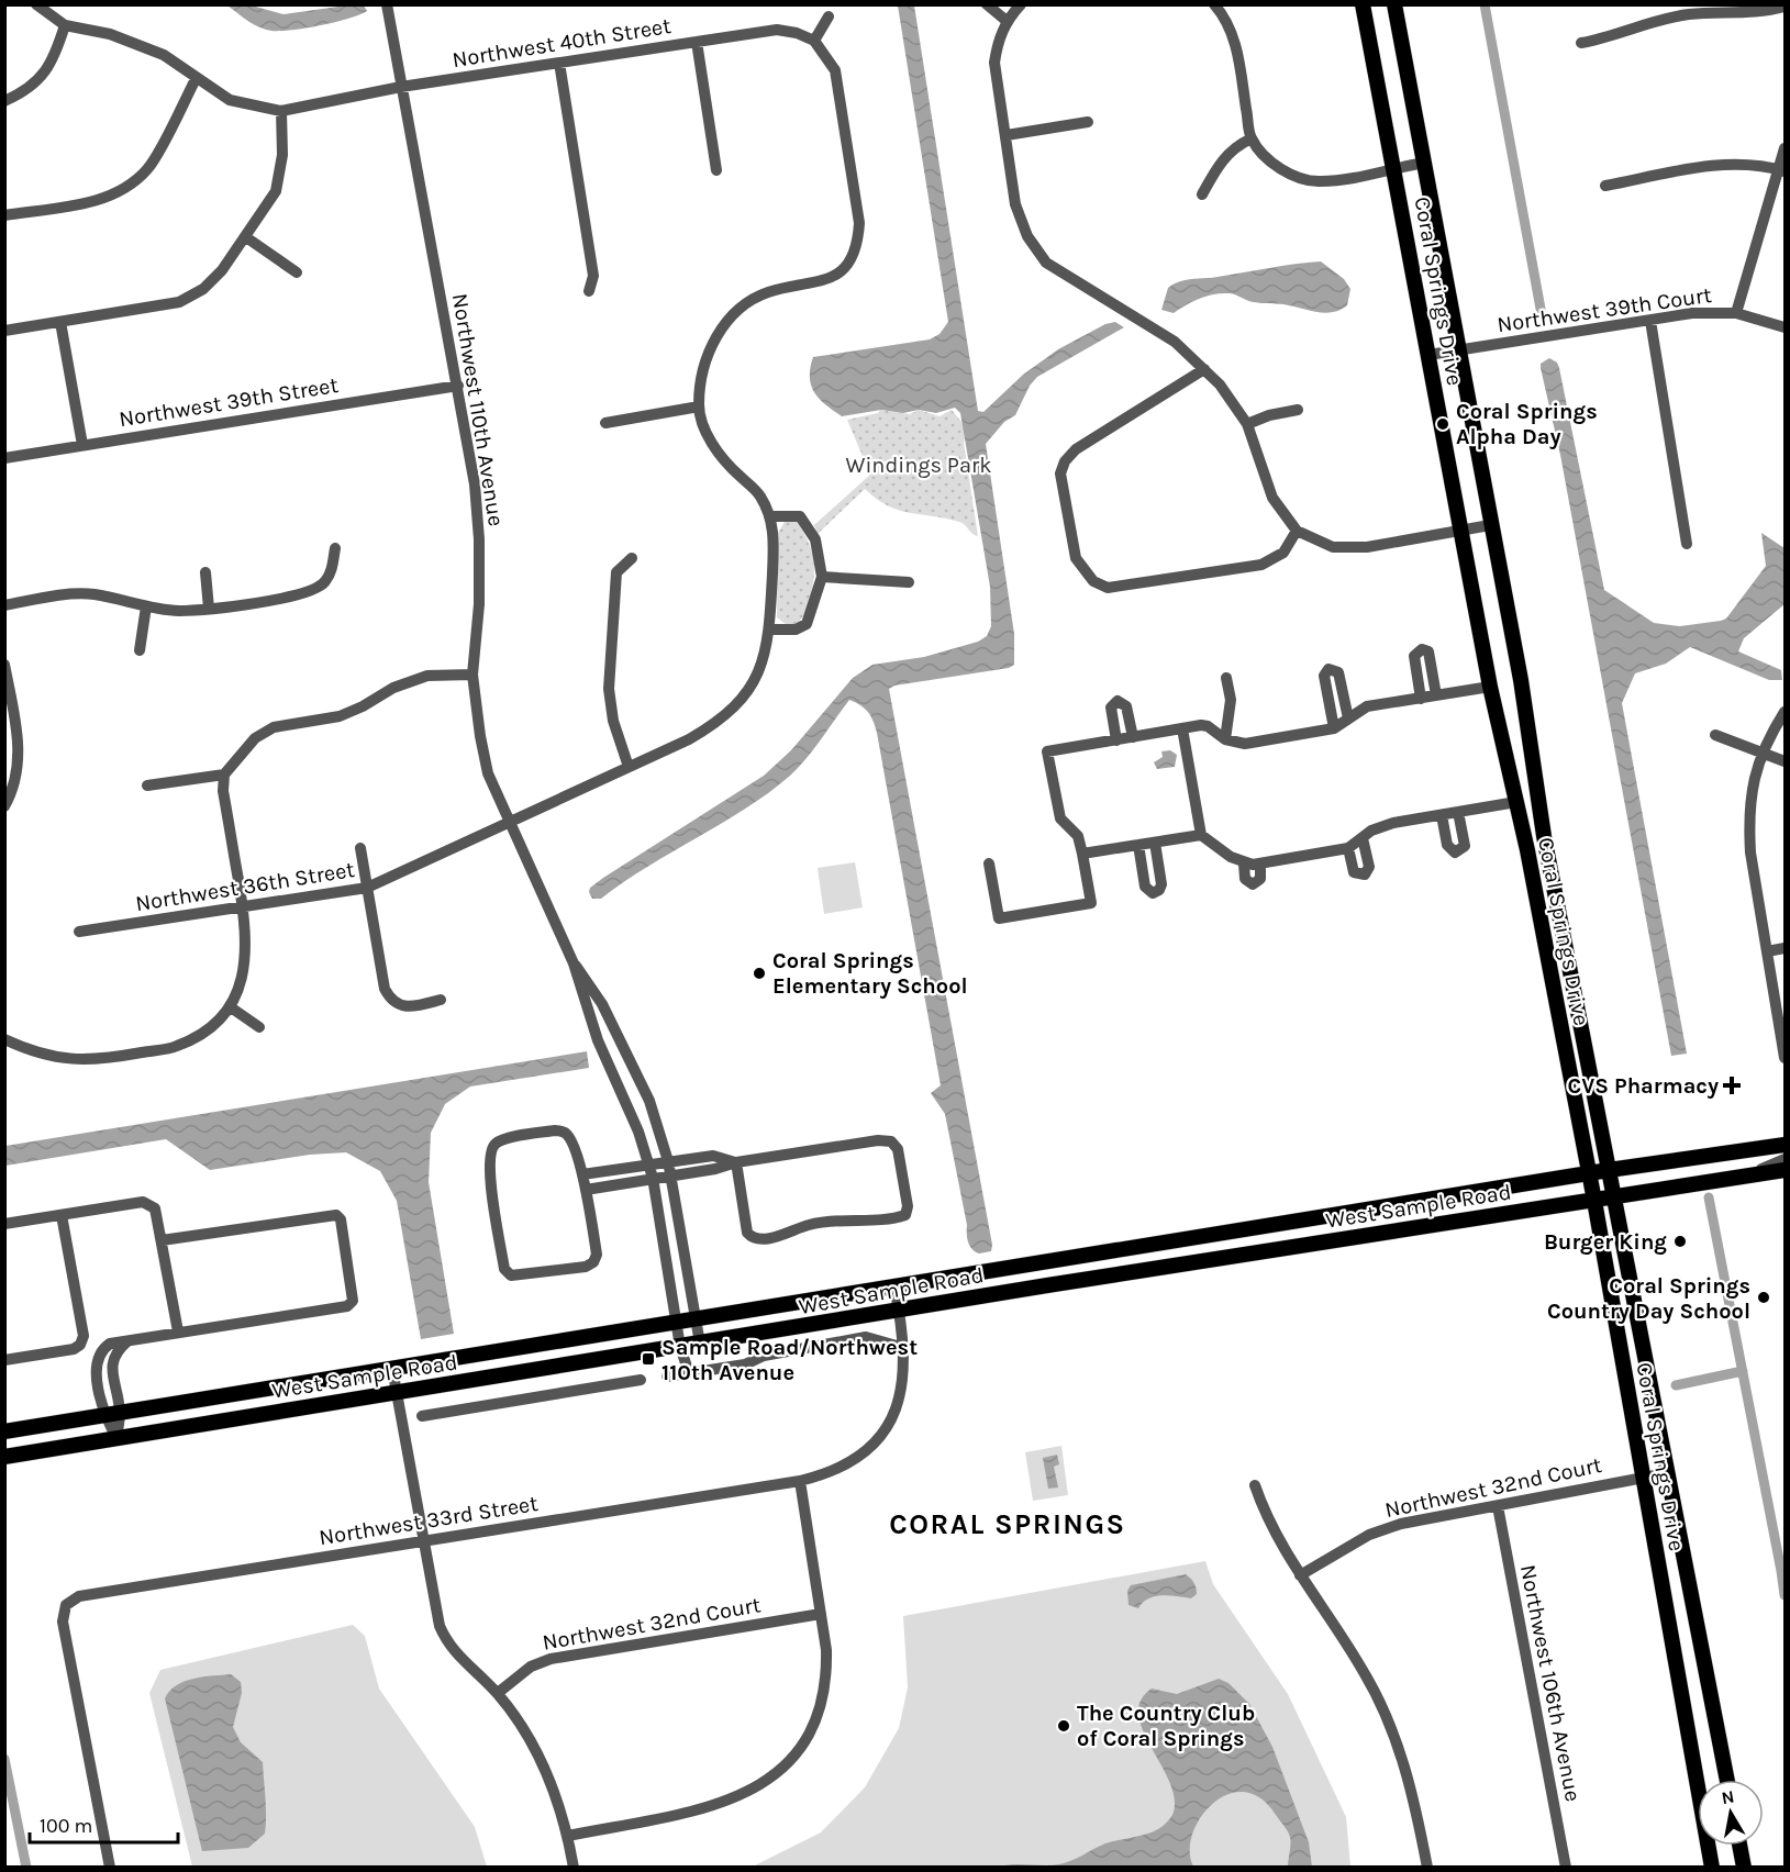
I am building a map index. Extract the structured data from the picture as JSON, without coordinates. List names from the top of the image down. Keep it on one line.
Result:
{"streets":{"main road":["Coral Springs Drive","West Sample Road"],"street":["Northwest 40th Street","Northwest 39th Court","Northwest 39th Street","Northwest 110th Avenue","Northwest 36th Street","Northwest 32nd Court","Northwest 33rd Street","Northwest 106th Avenue"]},"crossings":[["Northwest 40th Street","Northwest 110th Avenue"],["Coral Springs Drive","Northwest 39th Court"],["Coral Springs Drive","West Sample Road"],["Coral Springs Drive","Northwest 32nd Court"],["Northwest 39th Street","Northwest 110th Avenue"],["Northwest 110th Avenue","Northwest 36th Street"],["Northwest 110th Avenue","West Sample Road"],["West Sample Road","Northwest 33rd Street"],["Northwest 32nd Court","Northwest 106th Avenue"]],"districts":["CORAL SPRINGS"],"parks":["Windings Park"],"places":{"other":["Coral Springs Alpha Day","Coral Springs Elementary School","Burger King","Coral Springs Country Day School","The Country Club of Coral Springs"],"health":["CVS Pharmacy"],"transit":["Sample Road/Northwest 110th Avenue"]},"scale_bar":"100 m","north":"top"}
